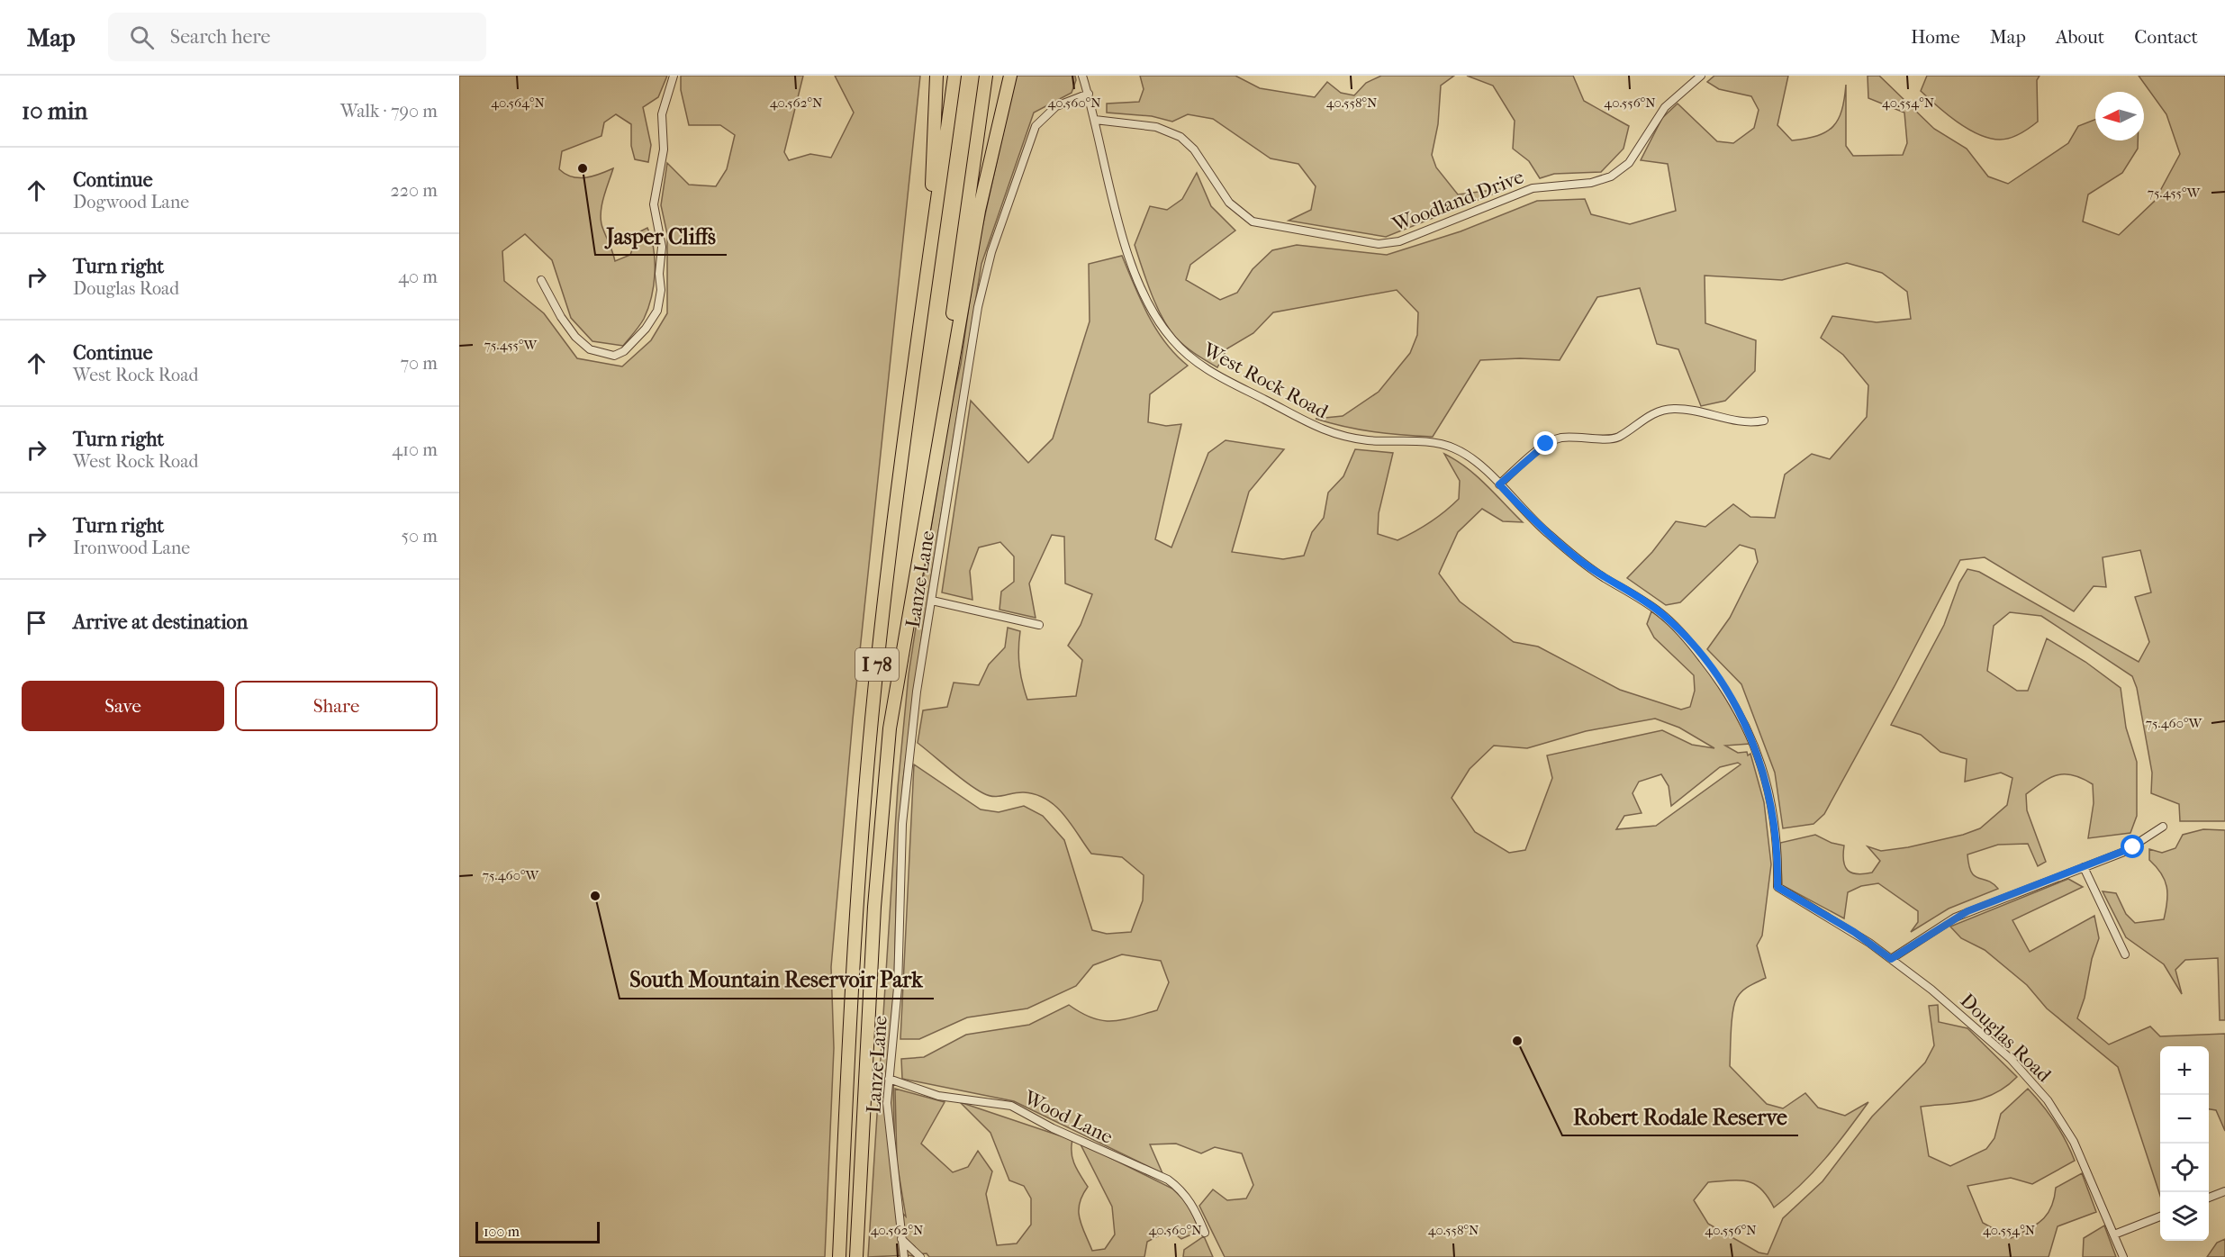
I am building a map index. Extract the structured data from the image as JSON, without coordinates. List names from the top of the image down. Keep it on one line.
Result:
{"streets":{"highway":["I 78"],"street":["Woodland Drive","West Rock Road","Lanze Lane","Douglas Road","Wood Lane"]},"crossings":[["Woodland Drive","West Rock Road"],["West Rock Road","Lanze Lane"],["West Rock Road","Douglas Road"],["Lanze Lane","Wood Lane"]],"places":["Jasper Cliffs","South Mountain Reservoir Park","Robert Rodale Reserve"],"scale_bar":"100 m","north":"left","page":{"header":"Map","search":"Search here","nav":["Home","Map","About","Contact"],"heading":["10 min","Walk · 790 m"],"list":[["Continue","Dogwood Lane","220 m"],["Turn right","Douglas Road","40 m"],["Continue","West Rock Road","70 m"],["Turn right","West Rock Road","410 m"],["Turn right","Ironwood Lane","50 m"],"Arrive at destination"],"buttons":["Save","Share"],"map_buttons":["+","−"],"scale":"100 m"},"coordinates":["40.564°N","40.562°N","40.560°N","40.558°N","40.556°N","40.554°N","75.455°W","75.460°W"]}
